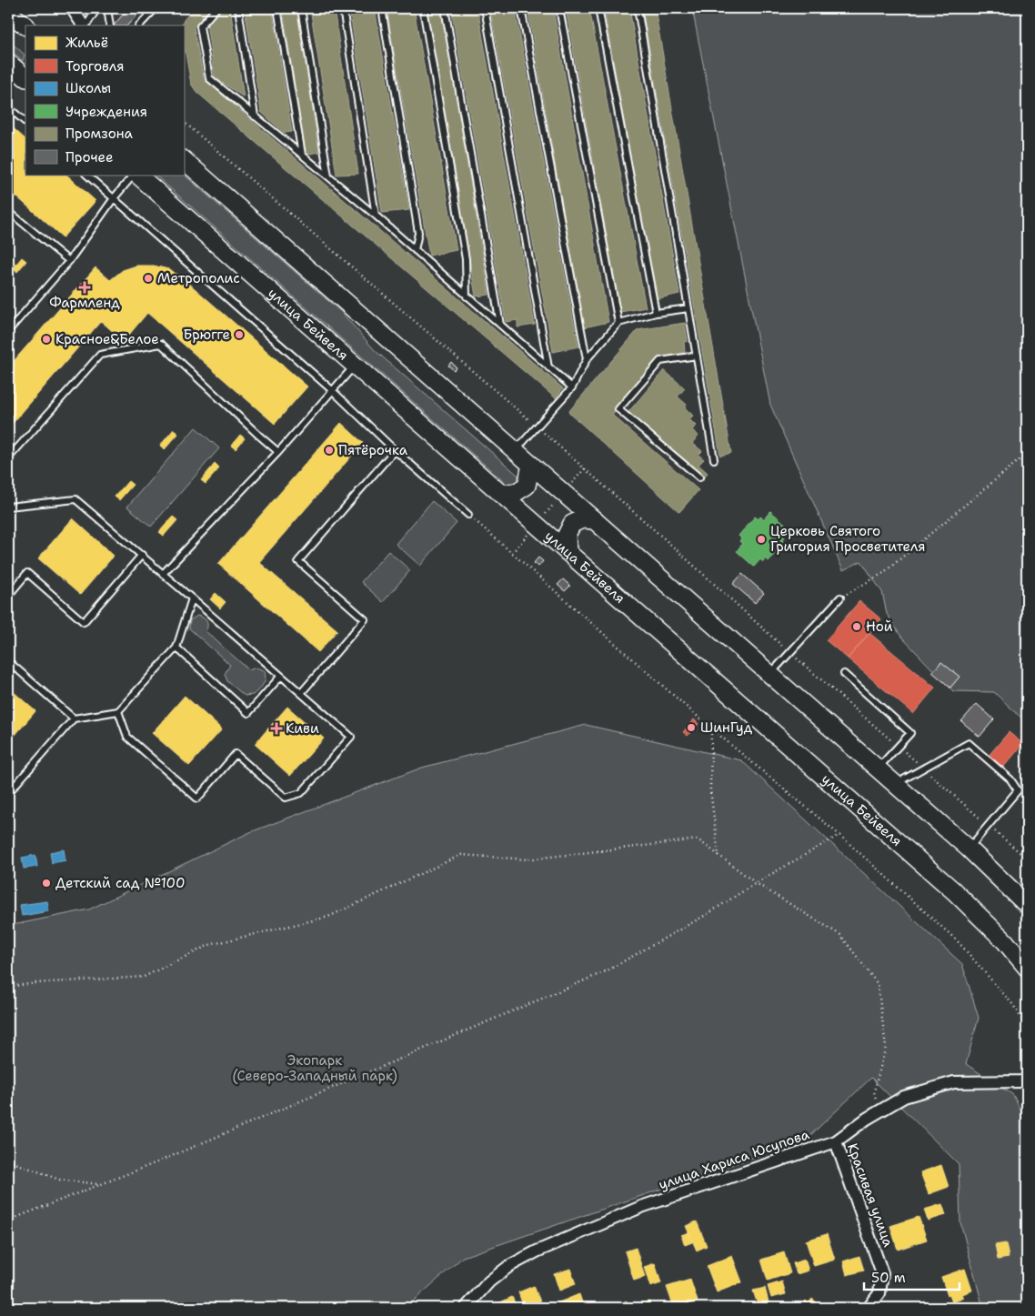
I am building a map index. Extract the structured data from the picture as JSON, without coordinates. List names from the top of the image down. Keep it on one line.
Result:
{"streets":{"main road":["улица Бейвеля"],"street":["улица Хариса Юсупова","Красивая улица"]},"crossings":[["улица Хариса Юсупова","Красивая улица"]],"parks":["Экопарк (Северо-Западный парк)"],"places":{"other":["Метрополис","Брюгге","Красное&Белое","Пятёрочка","Церковь Святого Григория Просветителя","Ной","ШинГуд","Детский сад №100"],"health":["Фармленд","Киви"]},"legend":["Жильё","Торговля","Школы","Учреждения","Промзона","Прочее"],"scale_bar":"50 m"}
